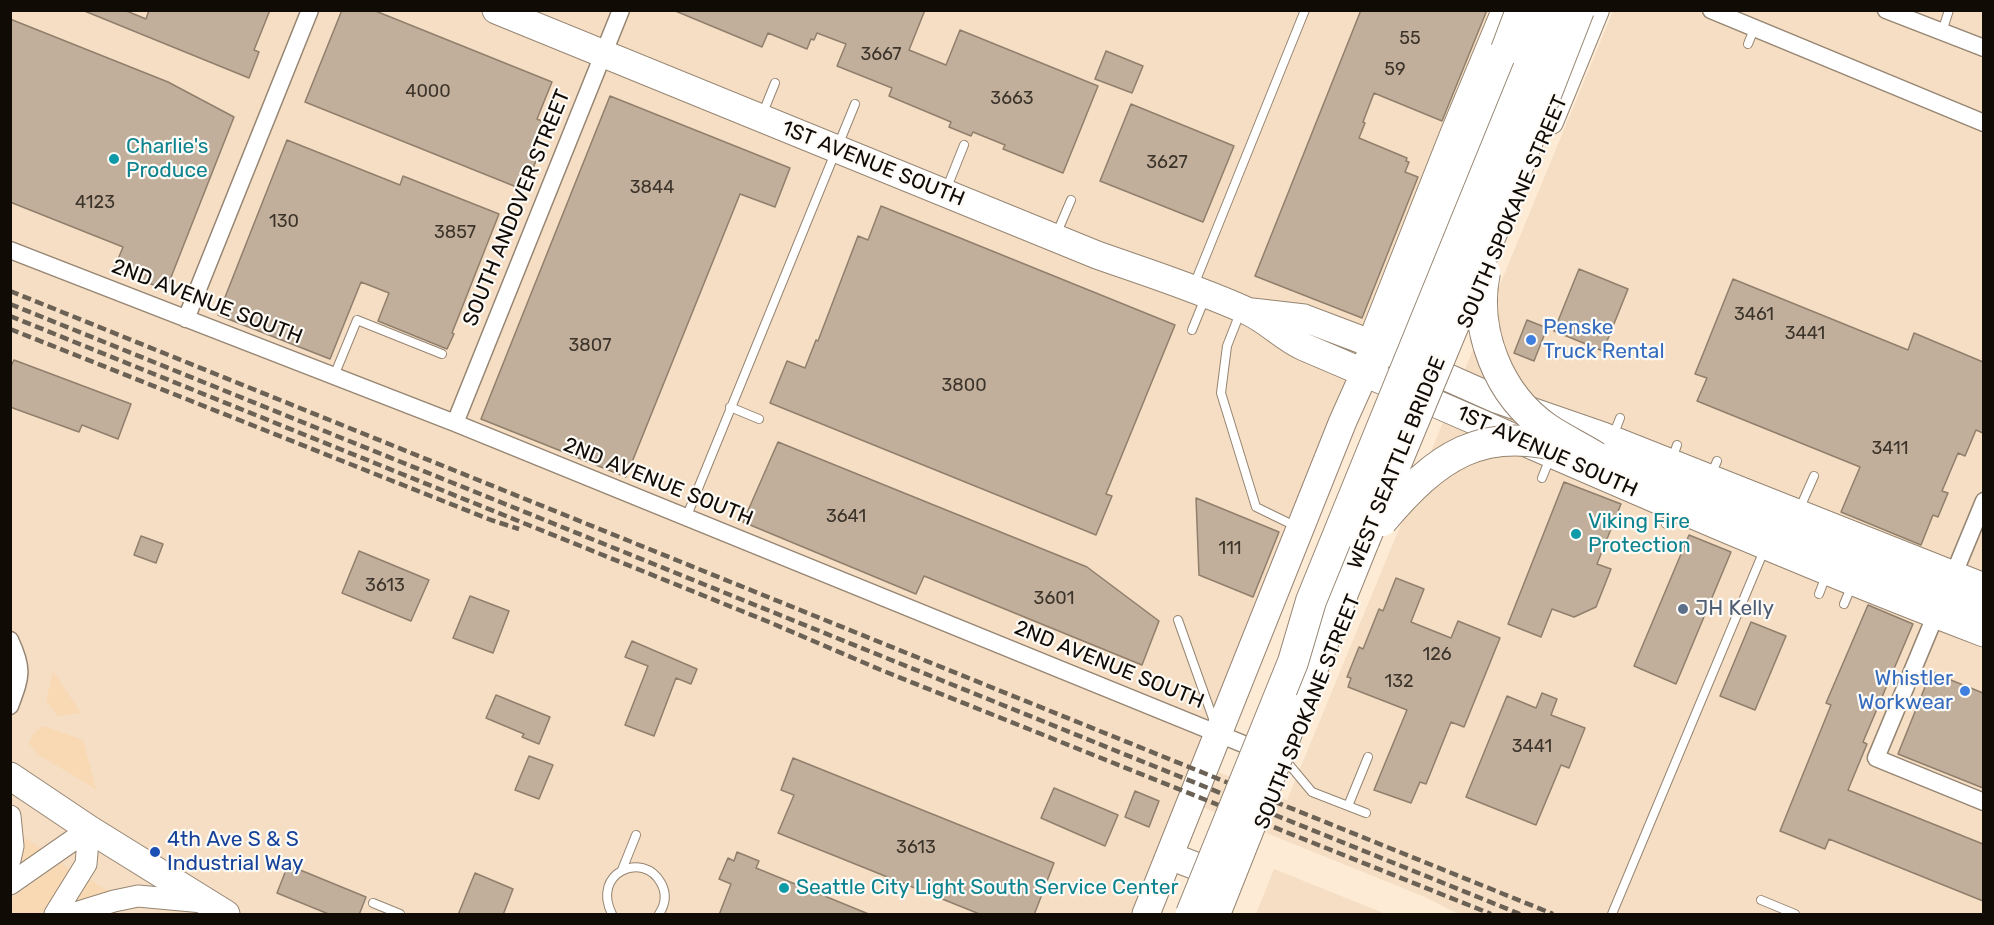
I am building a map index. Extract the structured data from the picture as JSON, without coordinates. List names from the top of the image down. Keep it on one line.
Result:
{"streets":{"highway":["WEST SEATTLE BRIDGE"],"main road":["1ST AVENUE SOUTH","SOUTH SPOKANE STREET"],"street":["SOUTH ANDOVER STREET","2ND AVENUE SOUTH"]},"crossings":[["1ST AVENUE SOUTH","SOUTH ANDOVER STREET"],["1ST AVENUE SOUTH","SOUTH SPOKANE STREET"],["SOUTH ANDOVER STREET","2ND AVENUE SOUTH"],["SOUTH SPOKANE STREET","2ND AVENUE SOUTH"]],"places":["Charlie's Produce","Penske Truck Rental","Viking Fire Protection","JH Kelly","Whistler Workwear","4th Ave S & S Industrial Way","Seattle City Light South Service Center"],"house_numbers":["55","3667","59","4000","3663","3627","3844","4123","130","3857","3461","3441","3807","3800","3411","3641","111","3613","3601","126","132","3441","3613"]}
